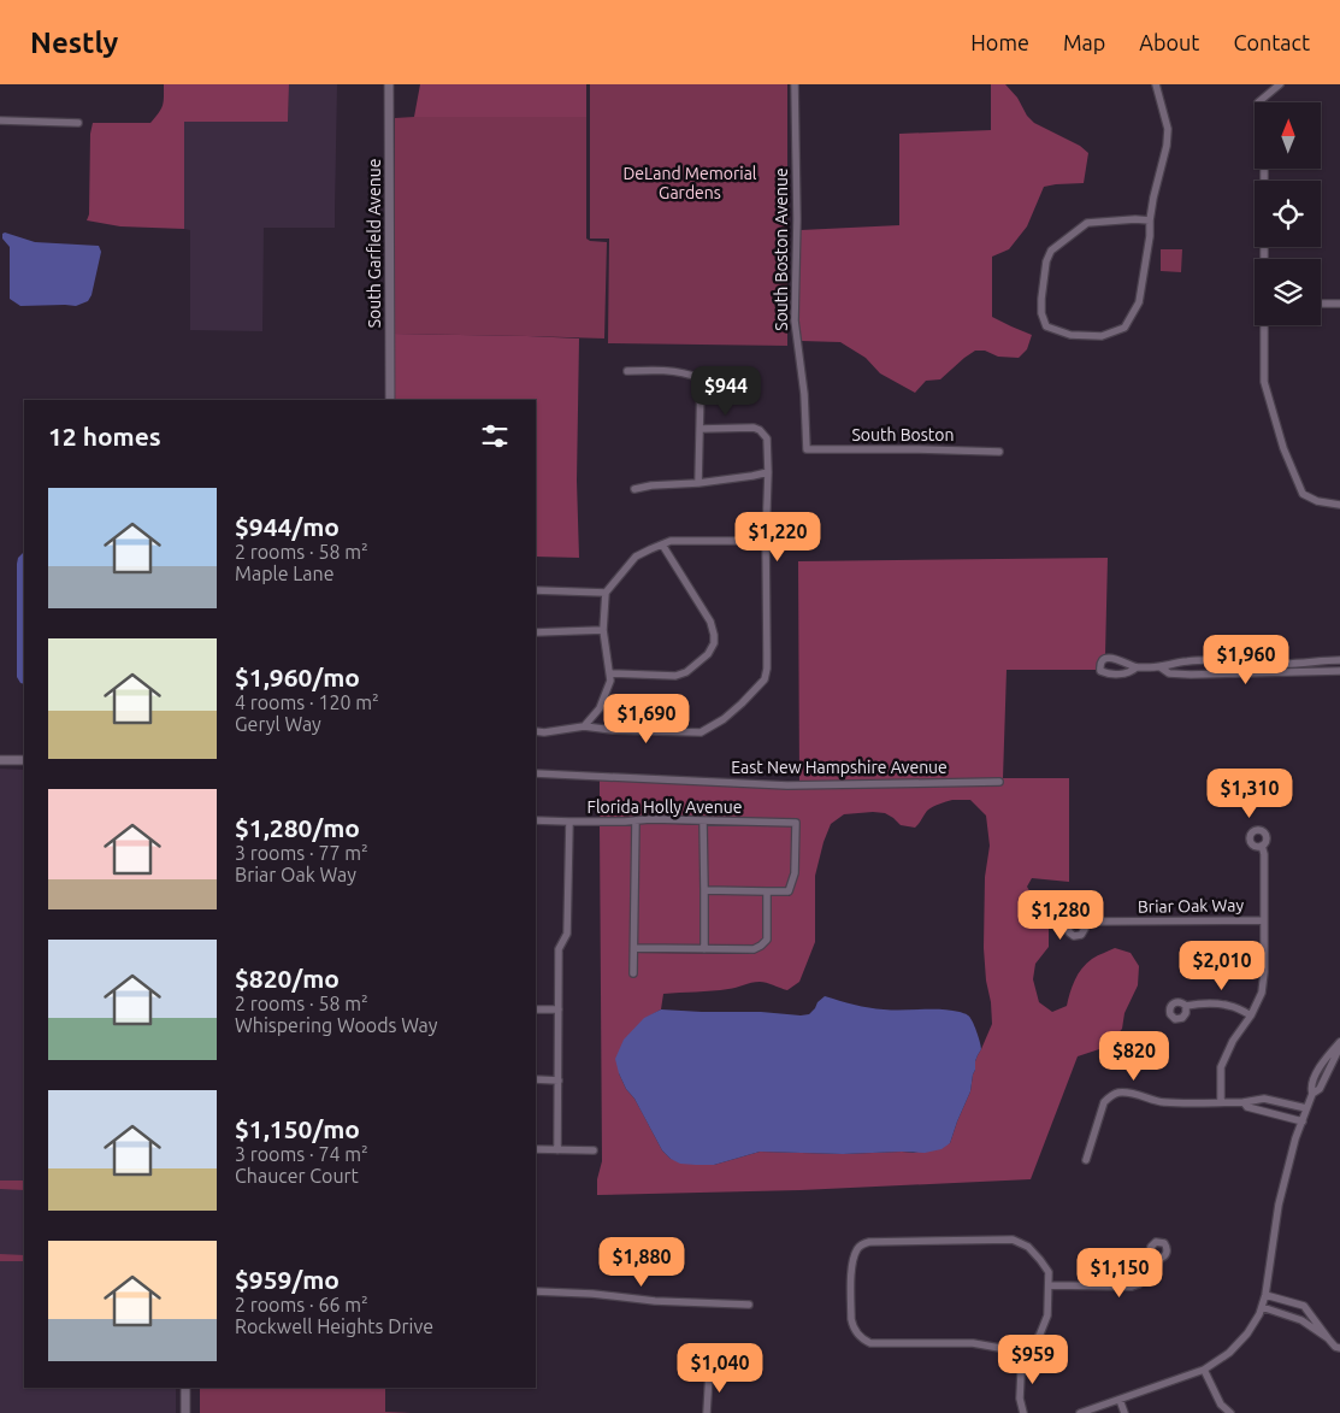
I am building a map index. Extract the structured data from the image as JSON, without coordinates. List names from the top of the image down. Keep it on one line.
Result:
{"streets":{"street":["South Garfield Avenue","South Boston Avenue","South Boston","East New Hampshire Avenue","Florida Holly Avenue","Briar Oak Way"]},"crossings":[["South Boston Avenue","South Boston"]],"parks":["DeLand Memorial Gardens"],"north":"top","page":{"header":"Nestly","nav":["Home","Map","About","Contact"],"price":["$944","$1,220","$1,960","$1,690","$1,310","$1,280","$2,010","$820","$1,880","$1,150","$959","$1,040"],"heading":"12 homes","list":[{"name":"$944/mo","note":"2 rooms · 58 m² · Maple Lane"},{"name":"$1,960/mo","note":"4 rooms · 120 m² · Geryl Way"},{"name":"$1,280/mo","note":"3 rooms · 77 m² · Briar Oak Way"},{"name":"$820/mo","note":"2 rooms · 58 m² · Whispering Woods Way"},{"name":"$1,150/mo","note":"3 rooms · 74 m² · Chaucer Court"},{"name":"$959/mo","note":"2 rooms · 66 m² · Rockwell Heights Drive"}]}}
